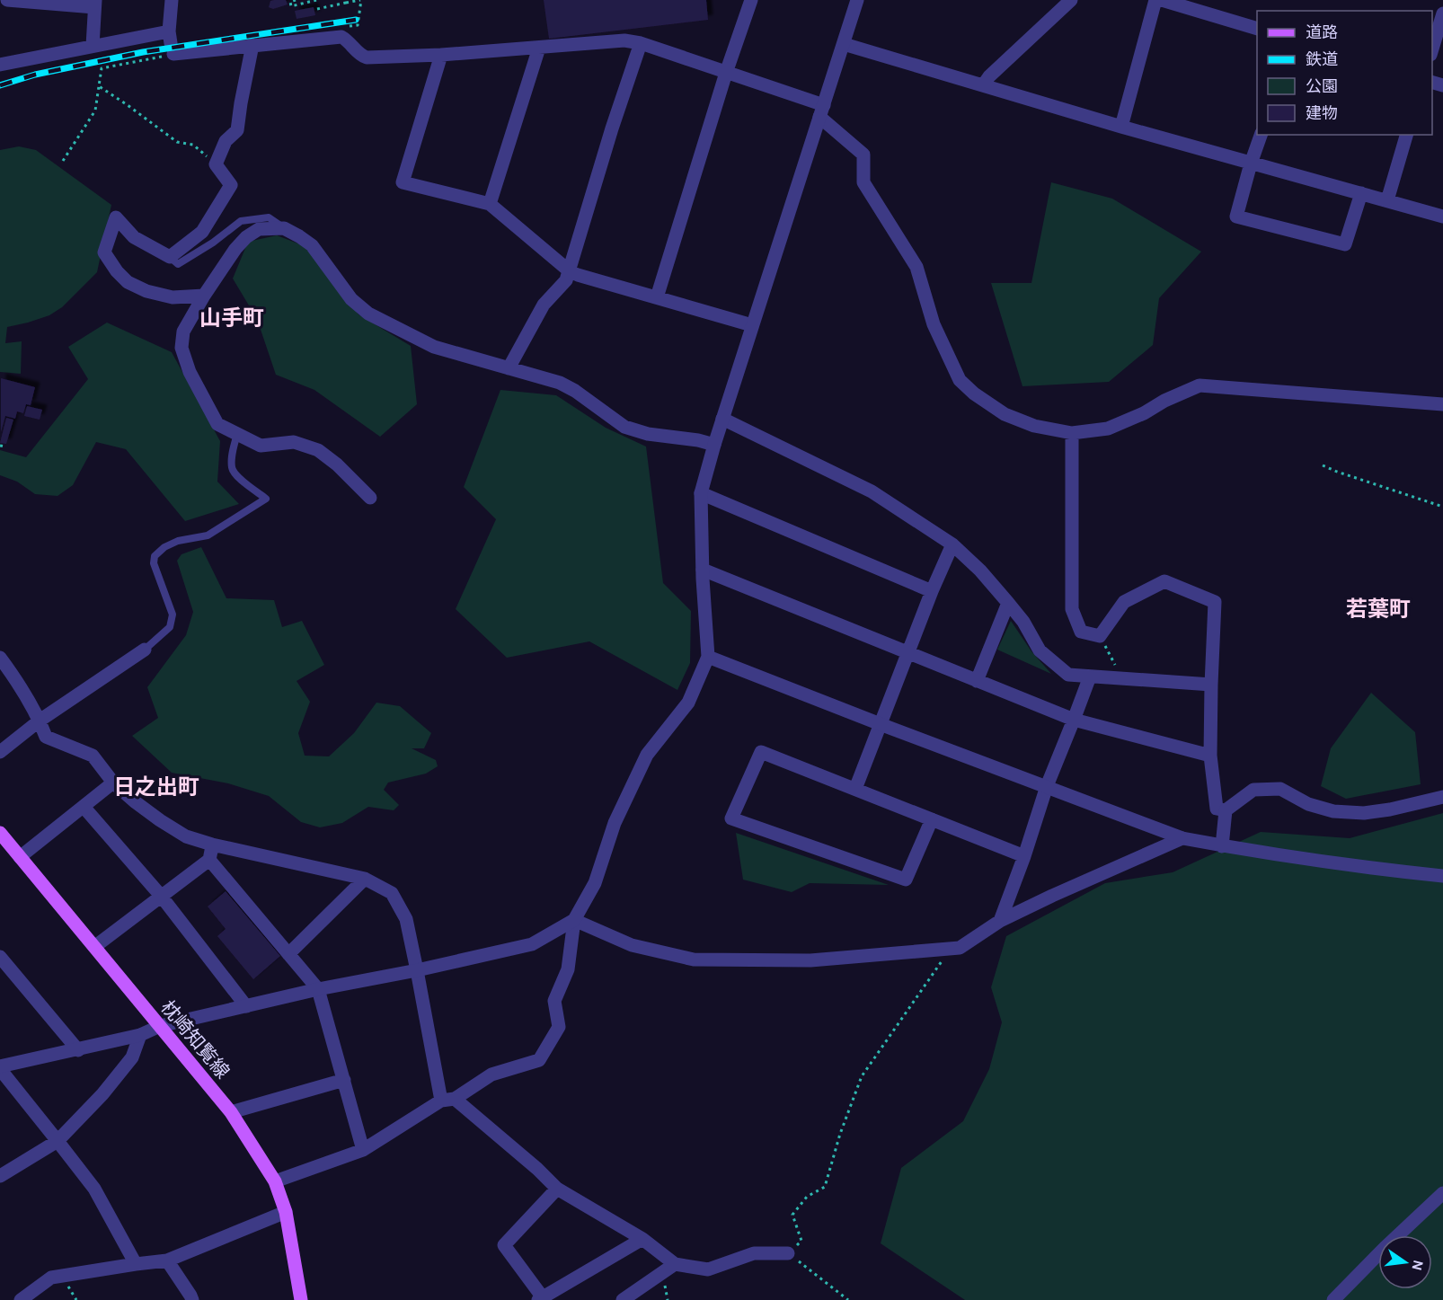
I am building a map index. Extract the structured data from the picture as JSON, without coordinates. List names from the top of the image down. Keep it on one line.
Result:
{"streets":{"main road":["枕崎知覧線"]},"districts":["山手町","若葉町","日之出町"],"legend":["道路","鉄道","公園","建物"],"north":"right"}
